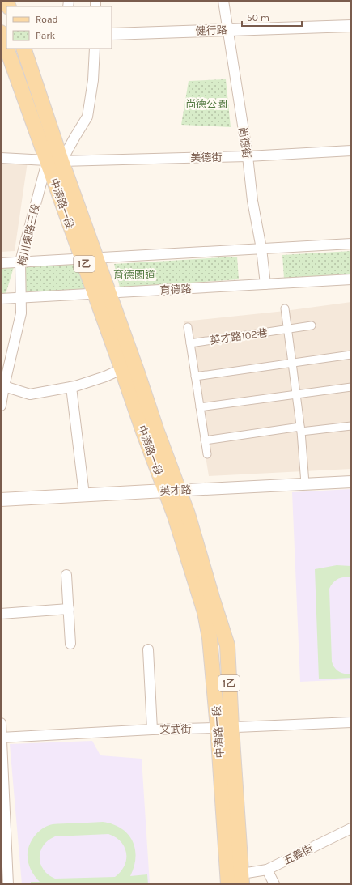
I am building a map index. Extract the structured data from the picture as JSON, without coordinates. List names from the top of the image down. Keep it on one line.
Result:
{"streets":{"main road":["中清路一段","1乙","英才路"],"street":["健行路","尚德街","美德街","梅川東路三段","育德路","英才路102巷","文武街","五義街"]},"crossings":[["健行路","尚德街"],["尚德街","美德街"],["尚德街","育德路"],["美德街","中清路一段"],["美德街","梅川東路三段"],["中清路一段","梅川東路三段"],["中清路一段","育德路"],["中清路一段","英才路"],["中清路一段","文武街"],["中清路一段","五義街"],["梅川東路三段","育德路"]],"parks":["尚德公園","育德園道"],"legend":["Road","Park"],"scale_bar":"50 m"}
